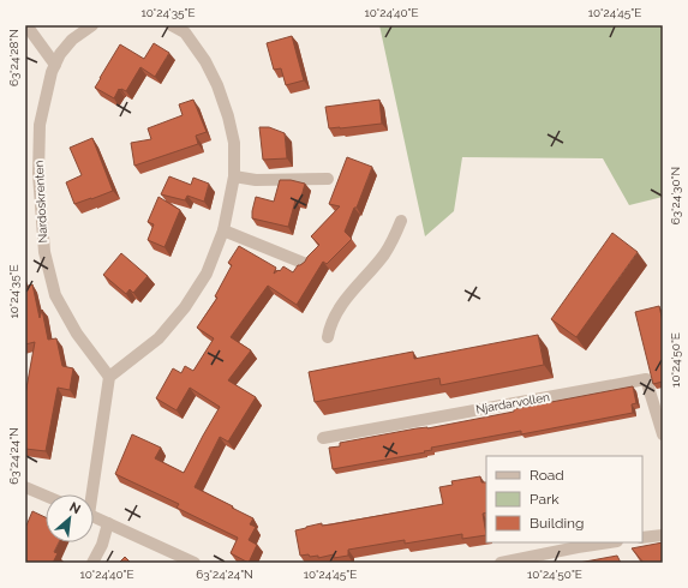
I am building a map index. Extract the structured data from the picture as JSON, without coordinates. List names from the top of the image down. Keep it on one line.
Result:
{"streets":{"street":["Nardoskrenten","Njardarvollen"]},"legend":["Road","Park","Building"],"north":"top right","coordinates":["10°24'35\"E","10°24'40\"E","10°24'45\"E","63°24'28\"N","63°24'30\"N","10°24'50\"E","63°24'24\"N"]}
